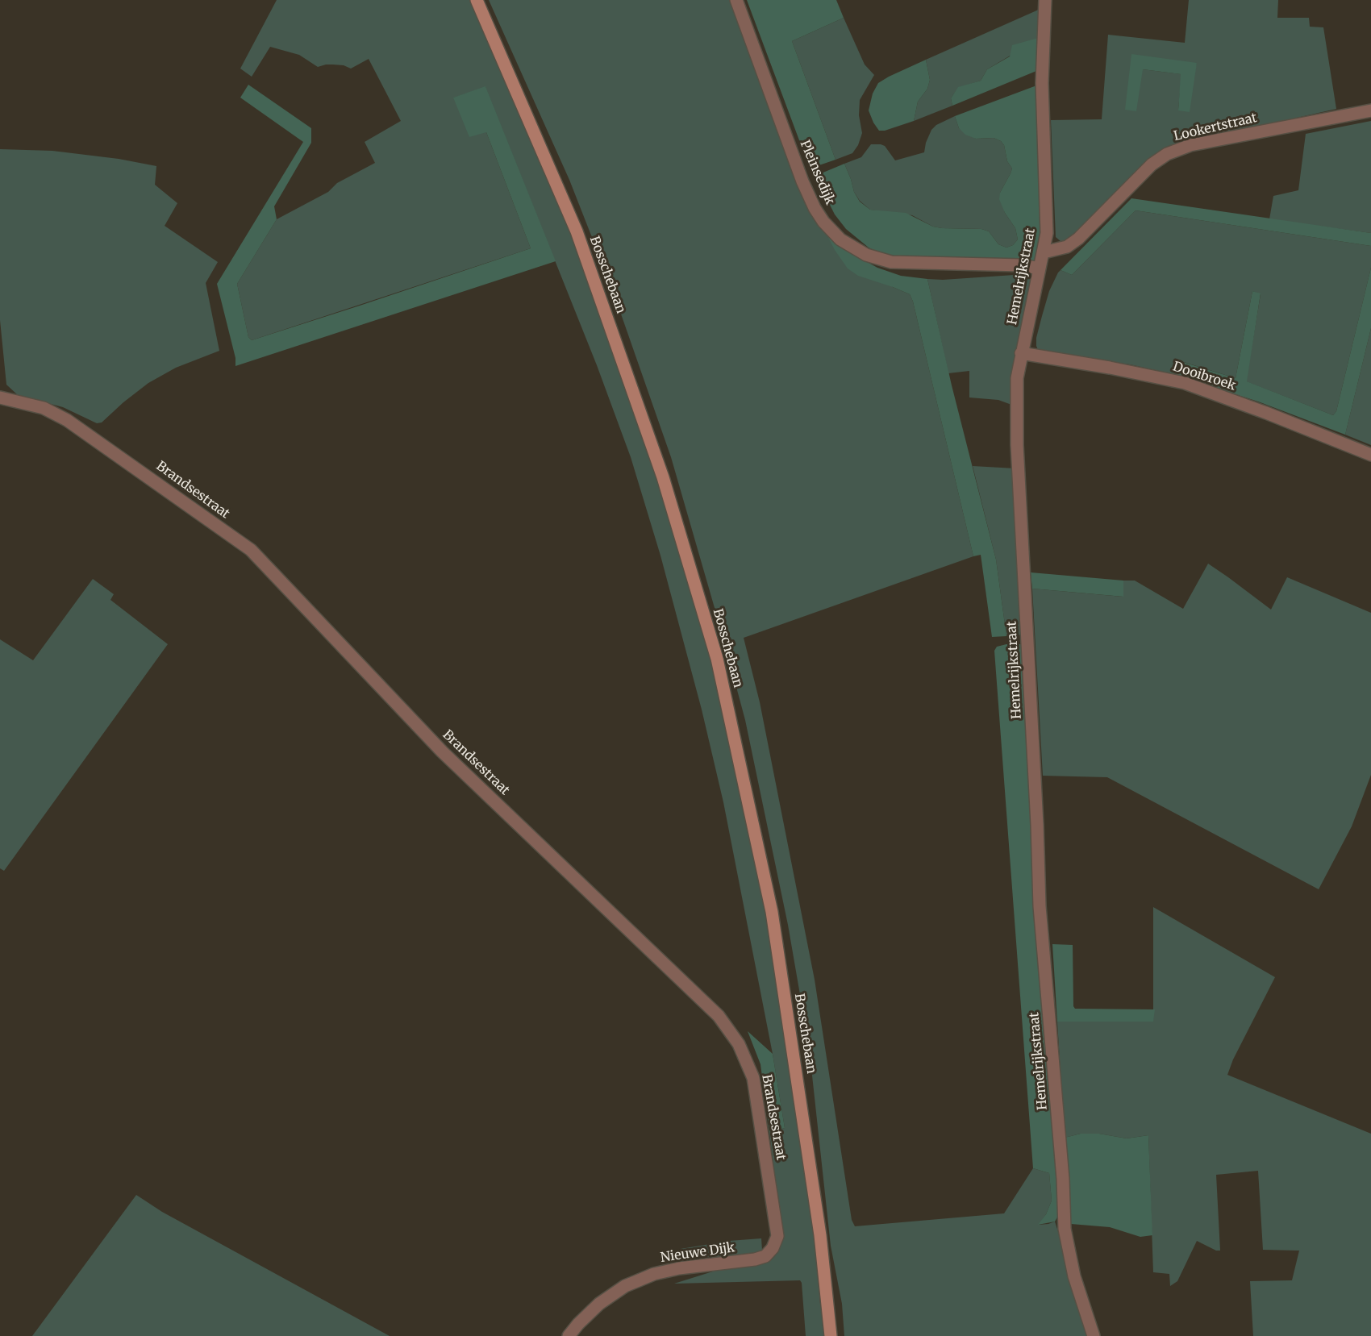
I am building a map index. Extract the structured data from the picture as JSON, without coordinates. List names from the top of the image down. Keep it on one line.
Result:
{"streets":{"main road":["Bosschebaan"],"street":["Lookertstraat","Pleinsedijk","Hemelrijkstraat","Dooibroek","Brandsestraat","Nieuwe Dijk"]},"crossings":[["Lookertstraat","Hemelrijkstraat"],["Pleinsedijk","Hemelrijkstraat"],["Hemelrijkstraat","Dooibroek"],["Brandsestraat","Nieuwe Dijk"]]}
